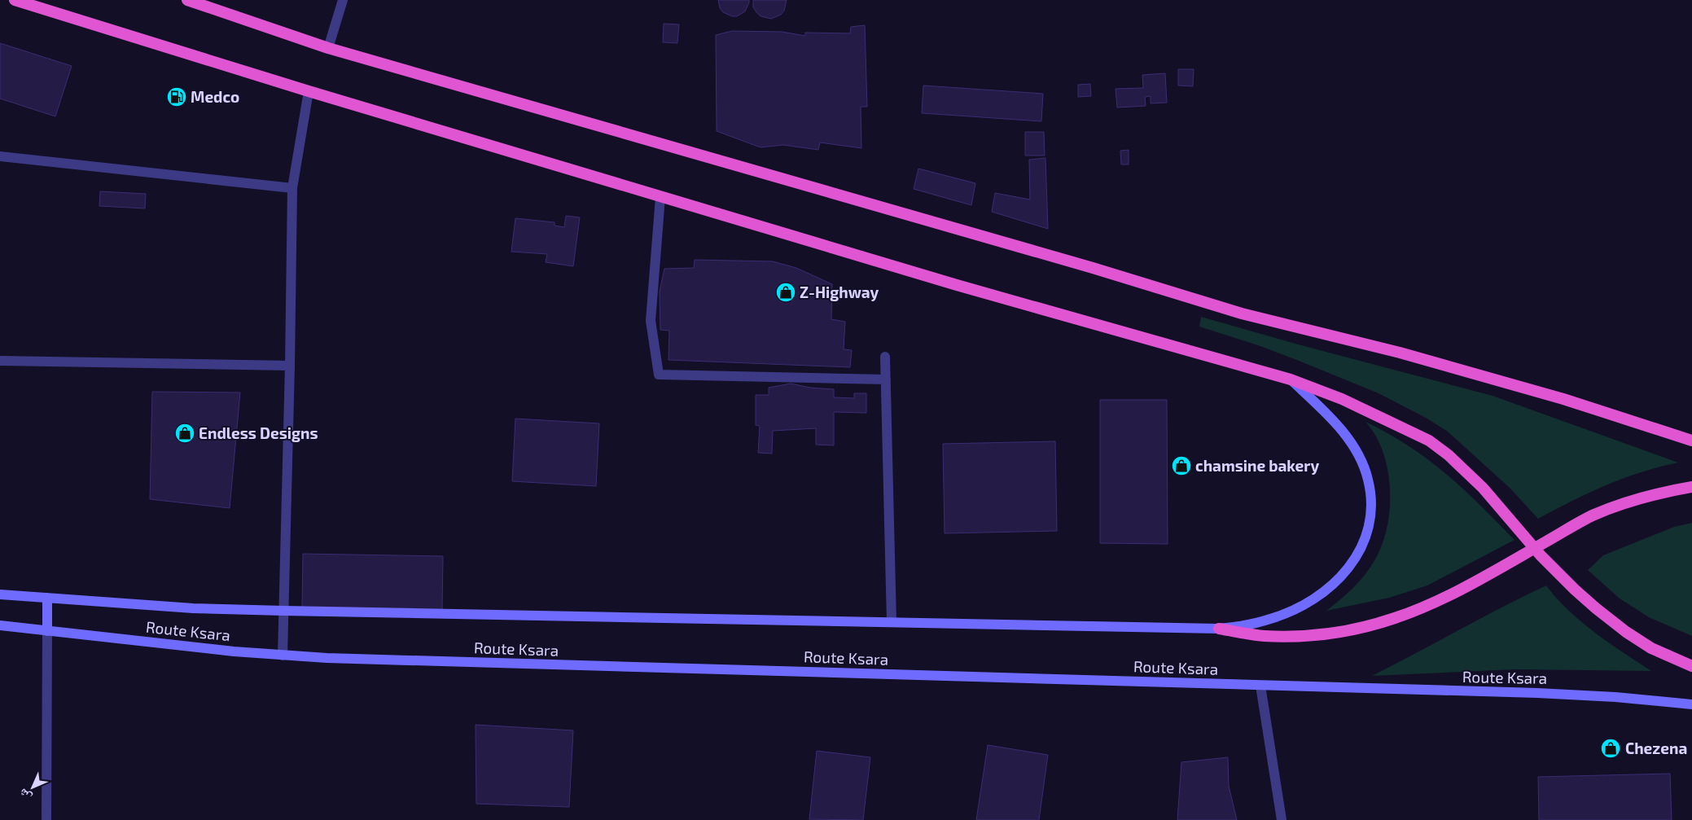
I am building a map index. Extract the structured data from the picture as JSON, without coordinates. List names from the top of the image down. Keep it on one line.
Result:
{"streets":{"main road":["Route Ksara"]},"places":{"fuel station":["Medco"],"shop":["Z-Highway","Endless Designs","chamsine bakery","Chezena"]},"north":"bottom left"}
